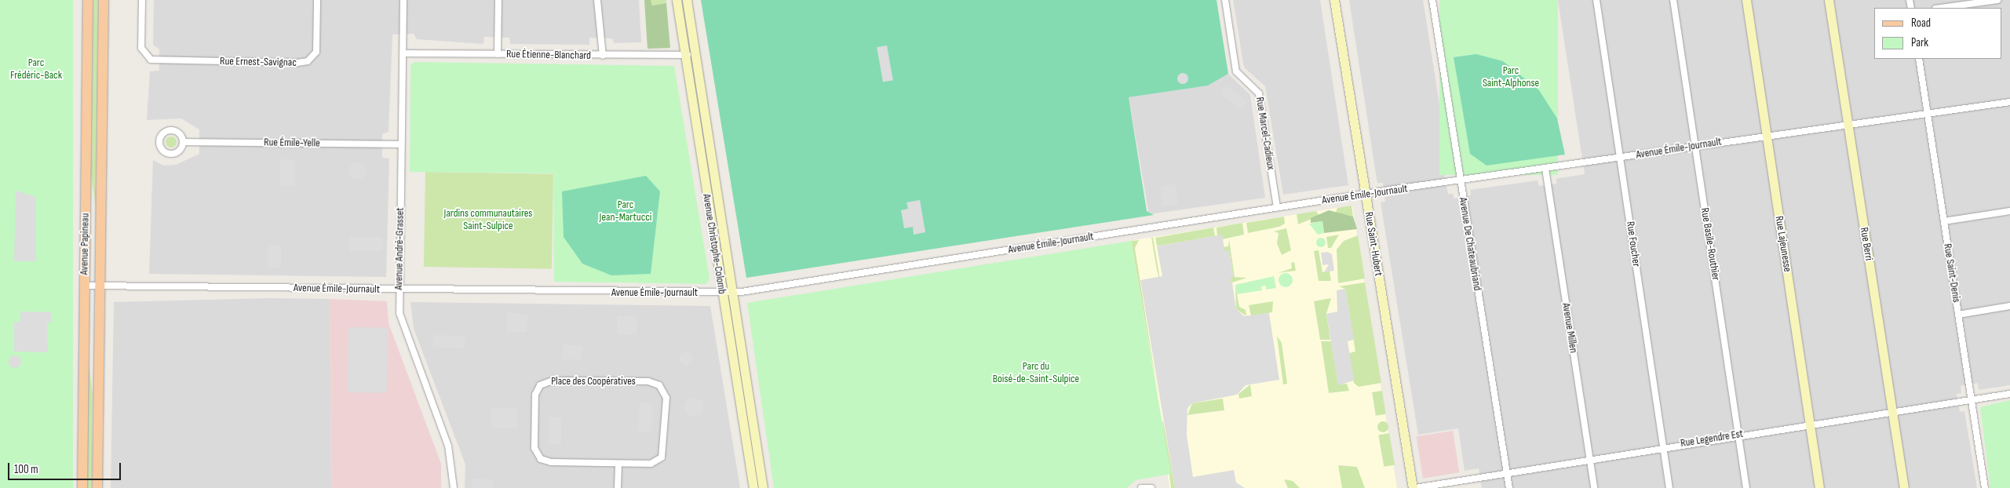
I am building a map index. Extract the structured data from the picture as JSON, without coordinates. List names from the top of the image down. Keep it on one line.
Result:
{"streets":{"main road":["Avenue Papineau","Avenue Christophe-Colomb","Rue Saint-Hubert","Rue Lajeunesse","Rue Berri"],"street":["Rue Étienne-Blanchard","Rue Ernest-Savignac","Rue Marcel-Cadieux","Rue Émile-Yelle","Avenue Émile-Journault","Avenue De Chateaubriand","Rue Foucher","Rue Basile-Routhier","Avenue André-Grasset","Rue Saint-Denis","Avenue Millen","Place des Coopératives","Rue Legendre Est"]},"crossings":[["Rue Étienne-Blanchard","Avenue Christophe-Colomb"],["Rue Étienne-Blanchard","Avenue André-Grasset"],["Rue Marcel-Cadieux","Avenue Émile-Journault"],["Rue Émile-Yelle","Avenue André-Grasset"],["Avenue Émile-Journault","Avenue Papineau"],["Avenue Émile-Journault","Avenue Christophe-Colomb"],["Avenue Émile-Journault","Rue Saint-Hubert"],["Avenue Émile-Journault","Avenue De Chateaubriand"],["Avenue Émile-Journault","Rue Foucher"],["Avenue Émile-Journault","Rue Basile-Routhier"],["Avenue Émile-Journault","Rue Lajeunesse"],["Avenue Émile-Journault","Rue Berri"],["Avenue Émile-Journault","Avenue André-Grasset"],["Avenue Émile-Journault","Rue Saint-Denis"],["Avenue Émile-Journault","Avenue Millen"],["Rue Saint-Hubert","Rue Legendre Est"],["Avenue De Chateaubriand","Rue Legendre Est"],["Rue Foucher","Rue Legendre Est"],["Rue Basile-Routhier","Rue Legendre Est"],["Rue Lajeunesse","Rue Legendre Est"],["Rue Berri","Rue Legendre Est"],["Rue Saint-Denis","Rue Legendre Est"],["Avenue Millen","Rue Legendre Est"]],"parks":["Parc Frédéric-Back","Parc Saint-Alphonse","Parc Jean-Martucci","Jardins communautaires Saint-Sulpice","Parc du Boisé-de-Saint-Sulpice"],"legend":["Road","Park"],"scale_bar":"100 m"}
